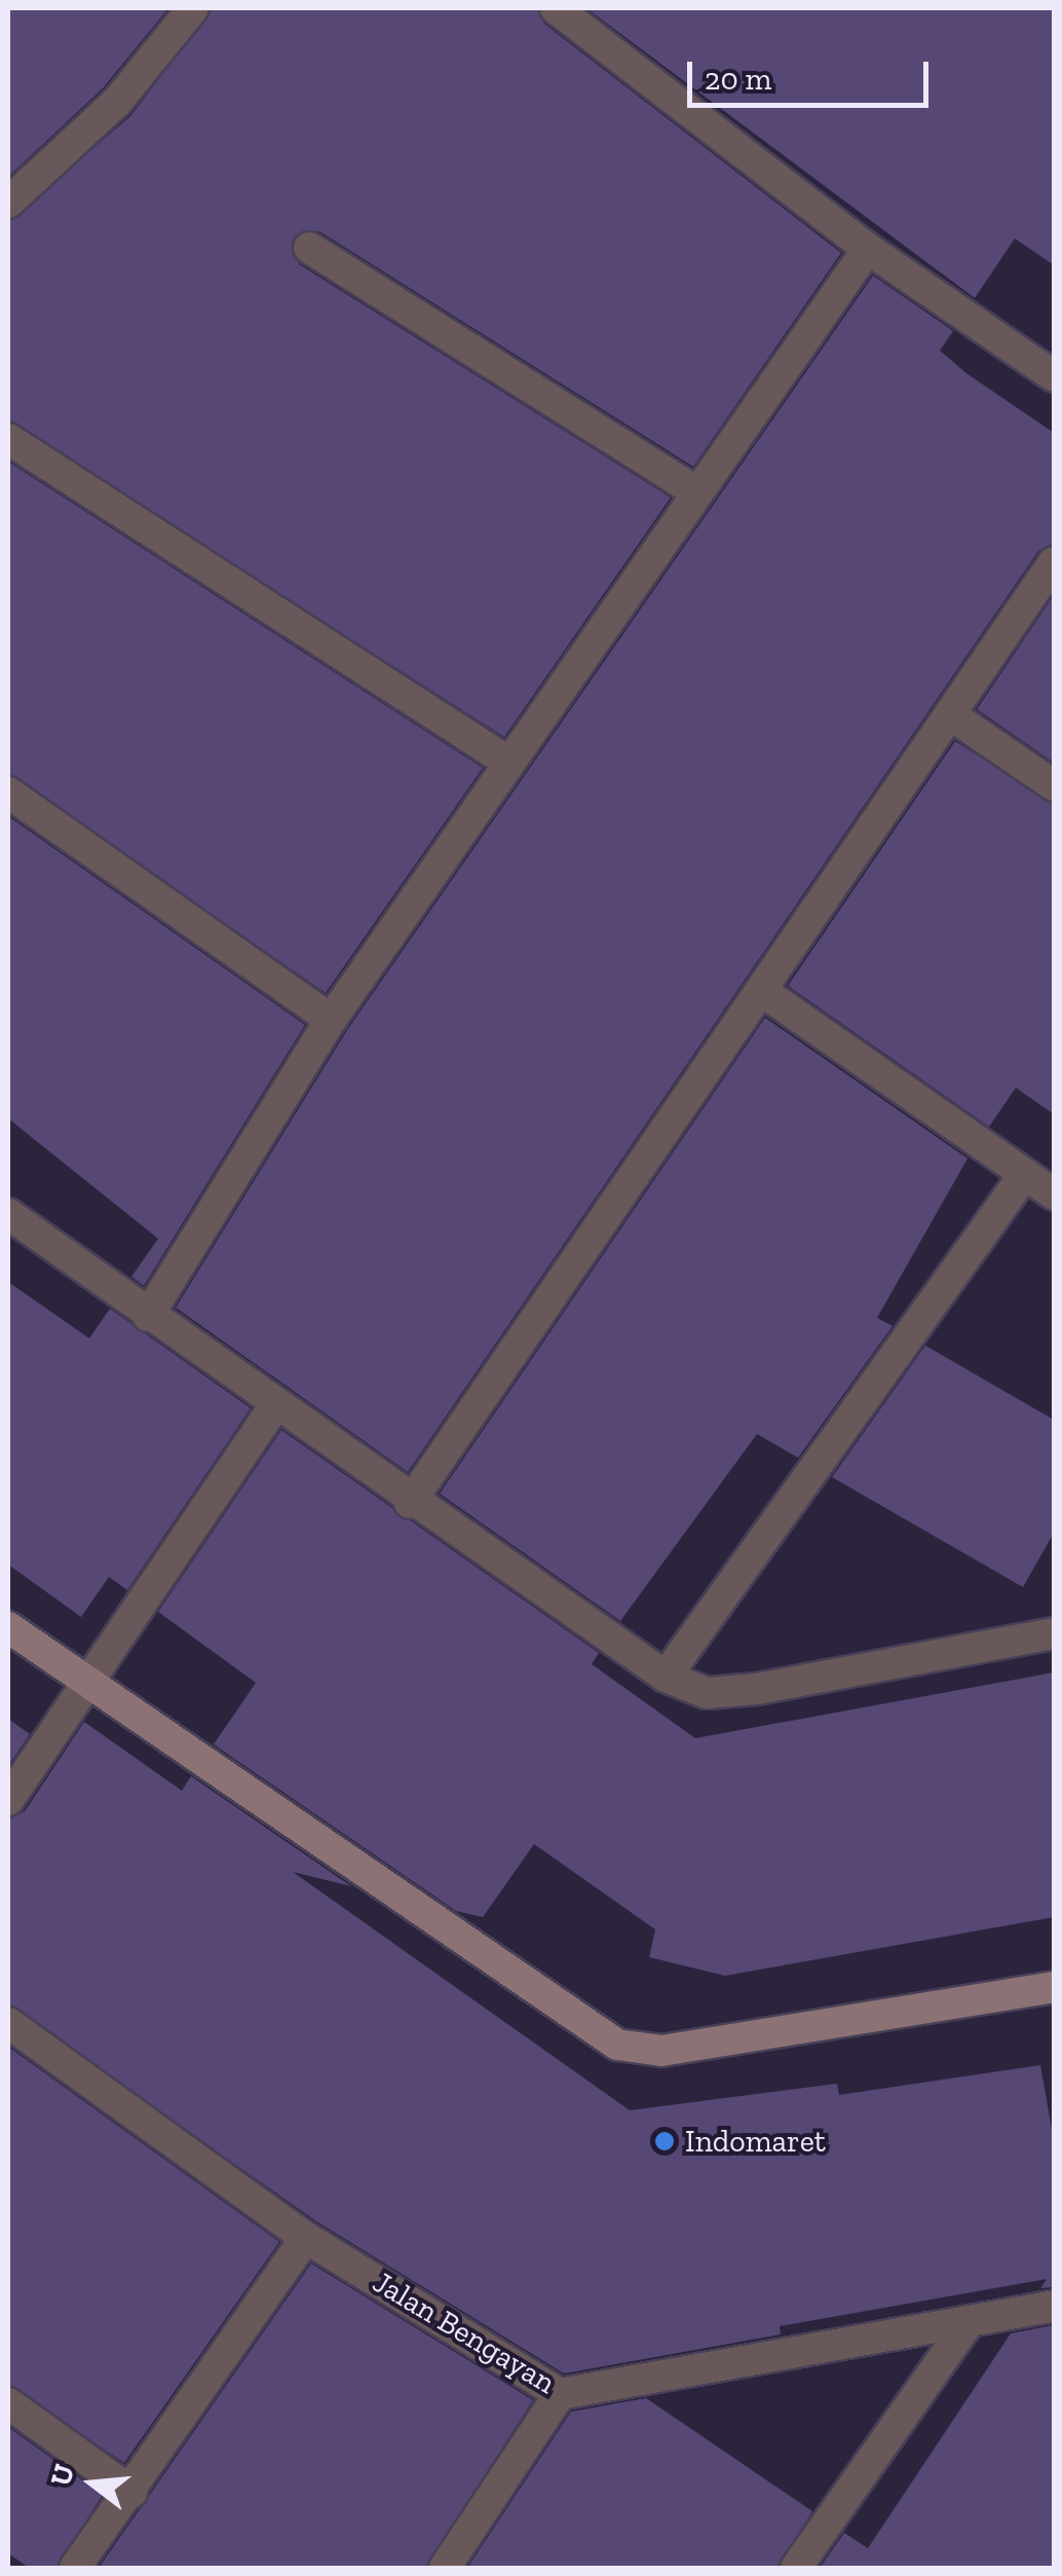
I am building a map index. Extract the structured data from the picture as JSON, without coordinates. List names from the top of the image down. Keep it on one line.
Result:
{"streets":{"street":["Jalan Bengayan"]},"places":["Indomaret"],"scale_bar":"20 m","north":"left"}
